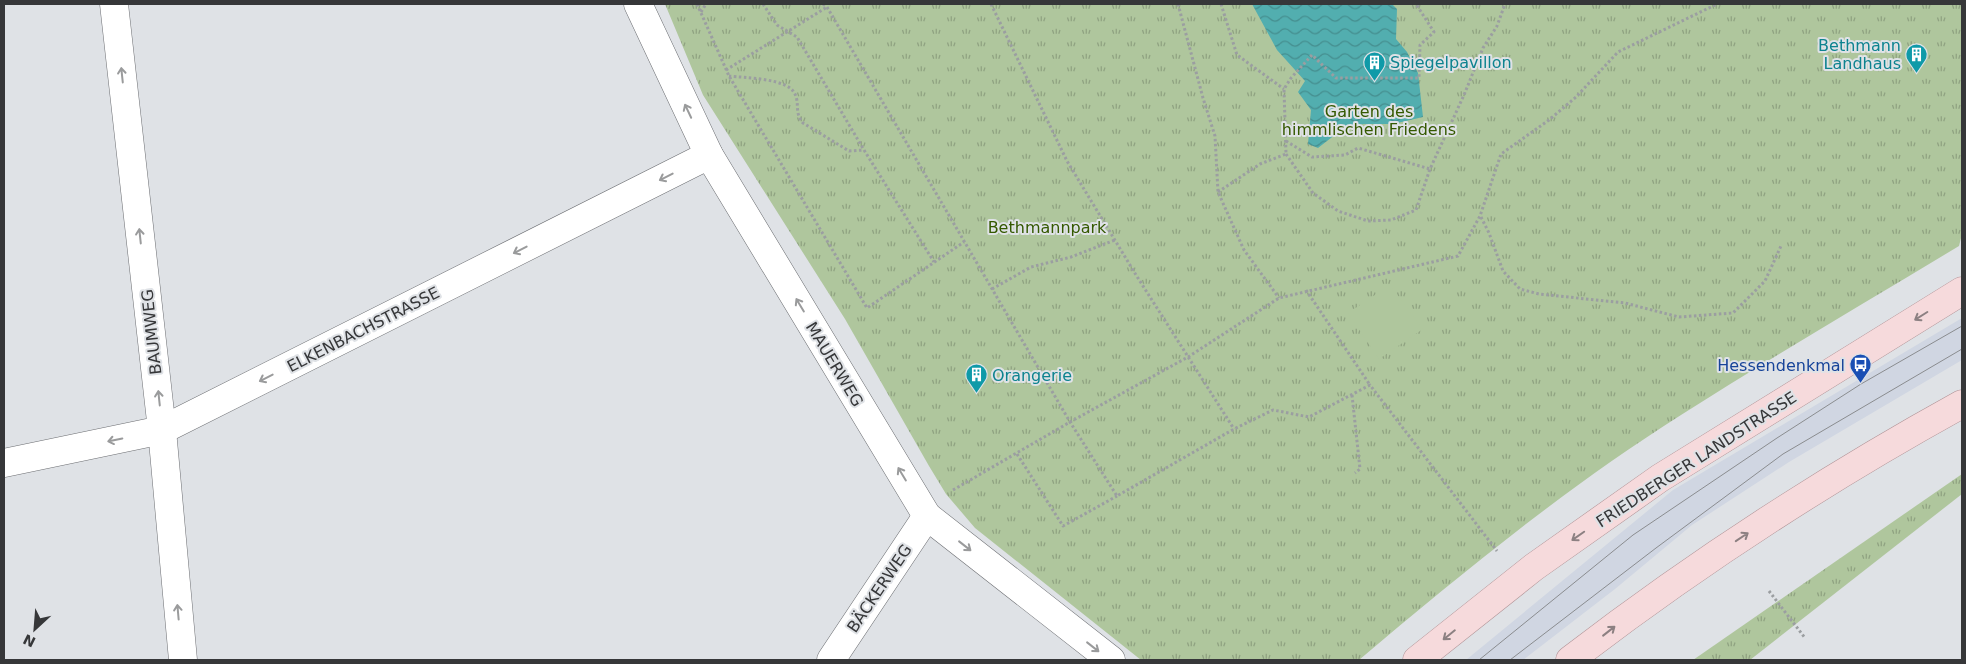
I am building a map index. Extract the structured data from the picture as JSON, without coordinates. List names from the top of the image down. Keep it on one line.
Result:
{"streets":{"main road":["FRIEDBERGER LANDSTRASSE"],"street":["ELKENBACHSTRASSE","BAUMWEG","MAUERWEG","BÄCKERWEG"]},"crossings":[["ELKENBACHSTRASSE","BAUMWEG"],["ELKENBACHSTRASSE","MAUERWEG"],["MAUERWEG","BÄCKERWEG"]],"one_way":["ELKENBACHSTRASSE","BAUMWEG"],"parks":["Garten des himmlischen Friedens","Bethmannpark"],"places":{"building":["Bethmann Landhaus","Spiegelpavillon","Orangerie"],"bus stop":["Hessendenkmal"]},"north":"bottom left"}
